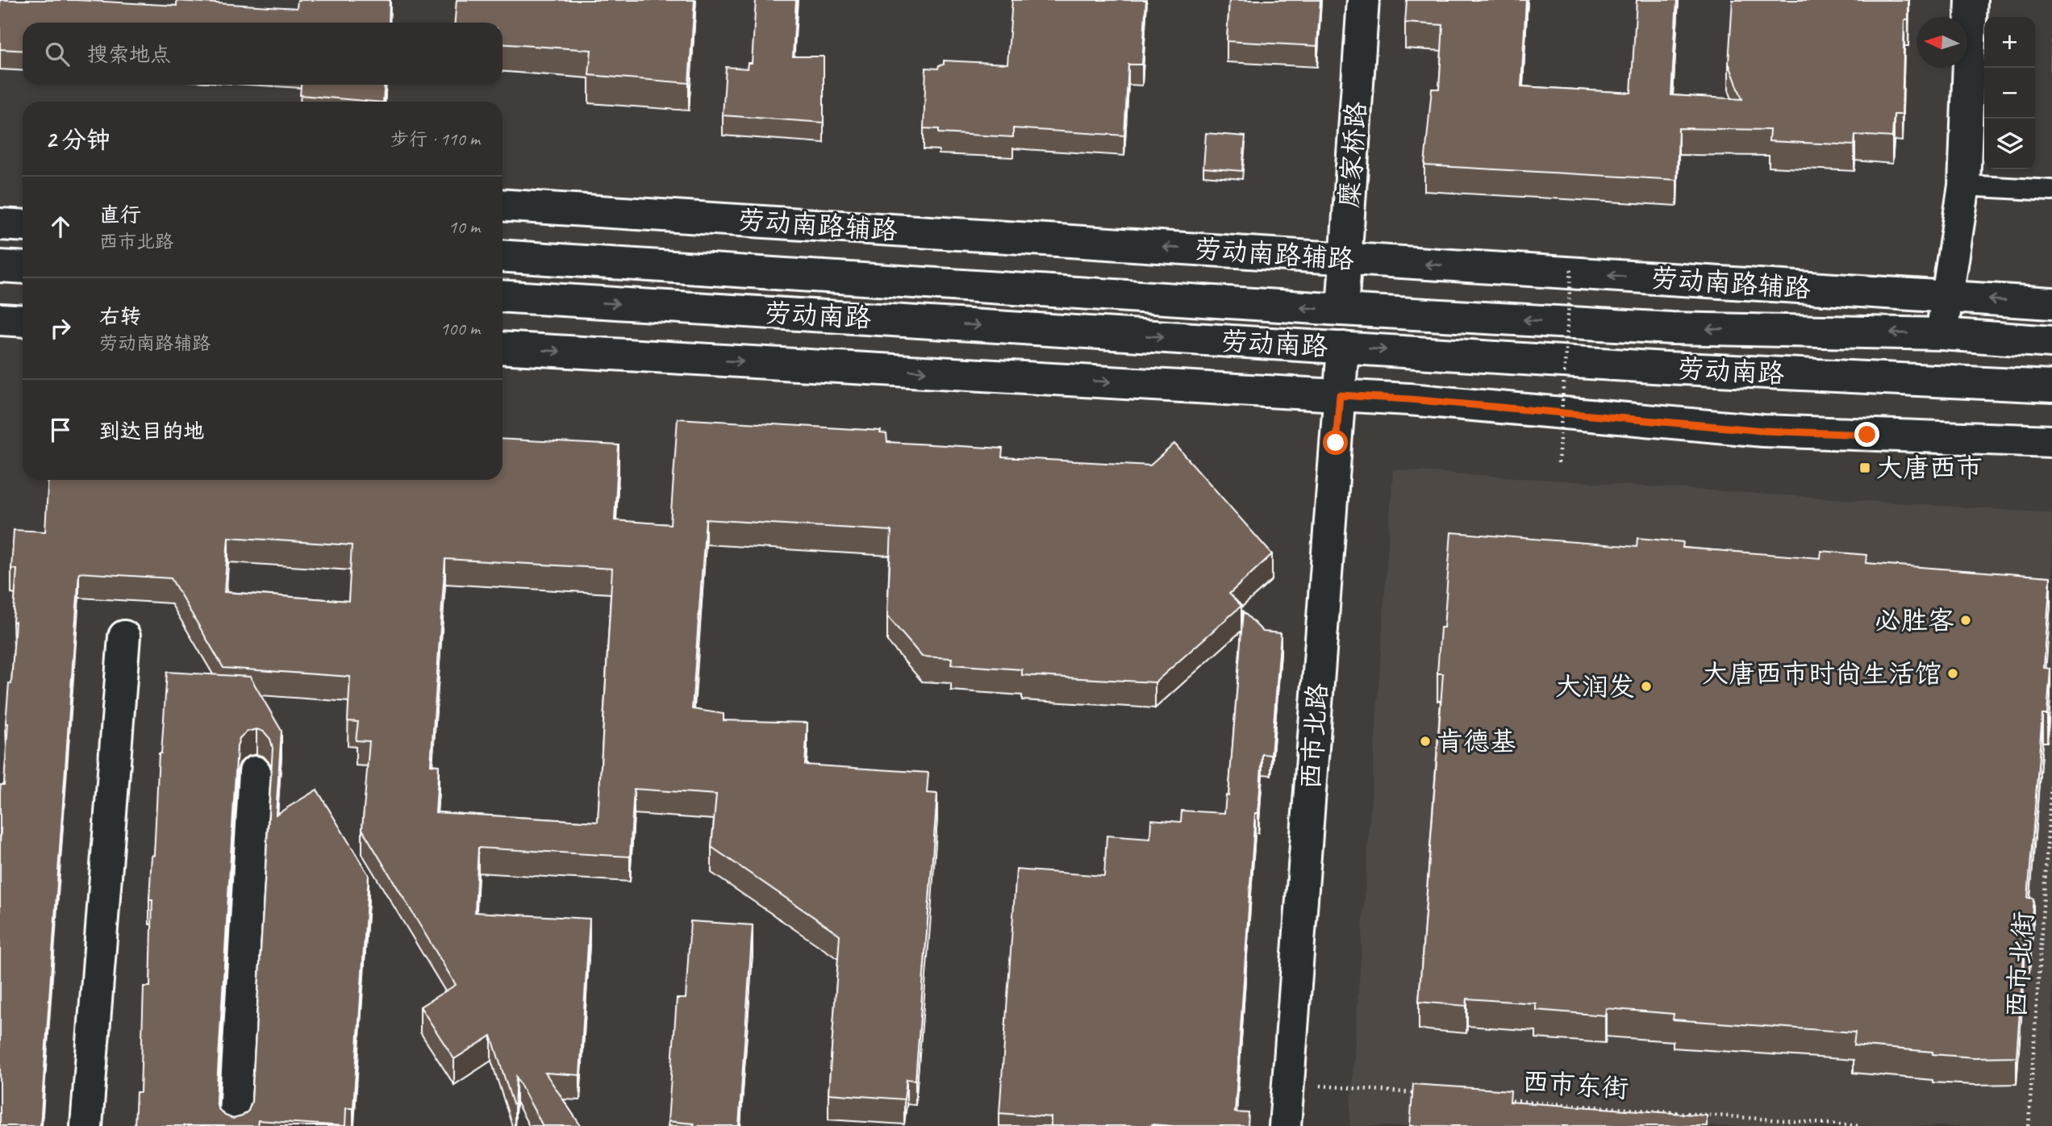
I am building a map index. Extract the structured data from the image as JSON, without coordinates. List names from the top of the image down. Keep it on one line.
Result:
{"streets":{"street":["糜家桥路","劳动南路辅路","劳动南路","西市北路"],"path":["西市北街","西市东街"]},"crossings":[["糜家桥路","劳动南路辅路"],["糜家桥路","劳动南路"],["劳动南路","西市北路"]],"places":{"transit":["大唐西市"],"other":["必胜客","大唐西市时尚生活馆","大润发","肯德基"]},"north":"left","page":{"map_buttons":["+","−"],"search":"搜索地点","heading":["2 分钟","步行 · 110 m"],"list":[["直行","西市北路","10 m"],["右转","劳动南路辅路","100 m"],"到达目的地"]}}
